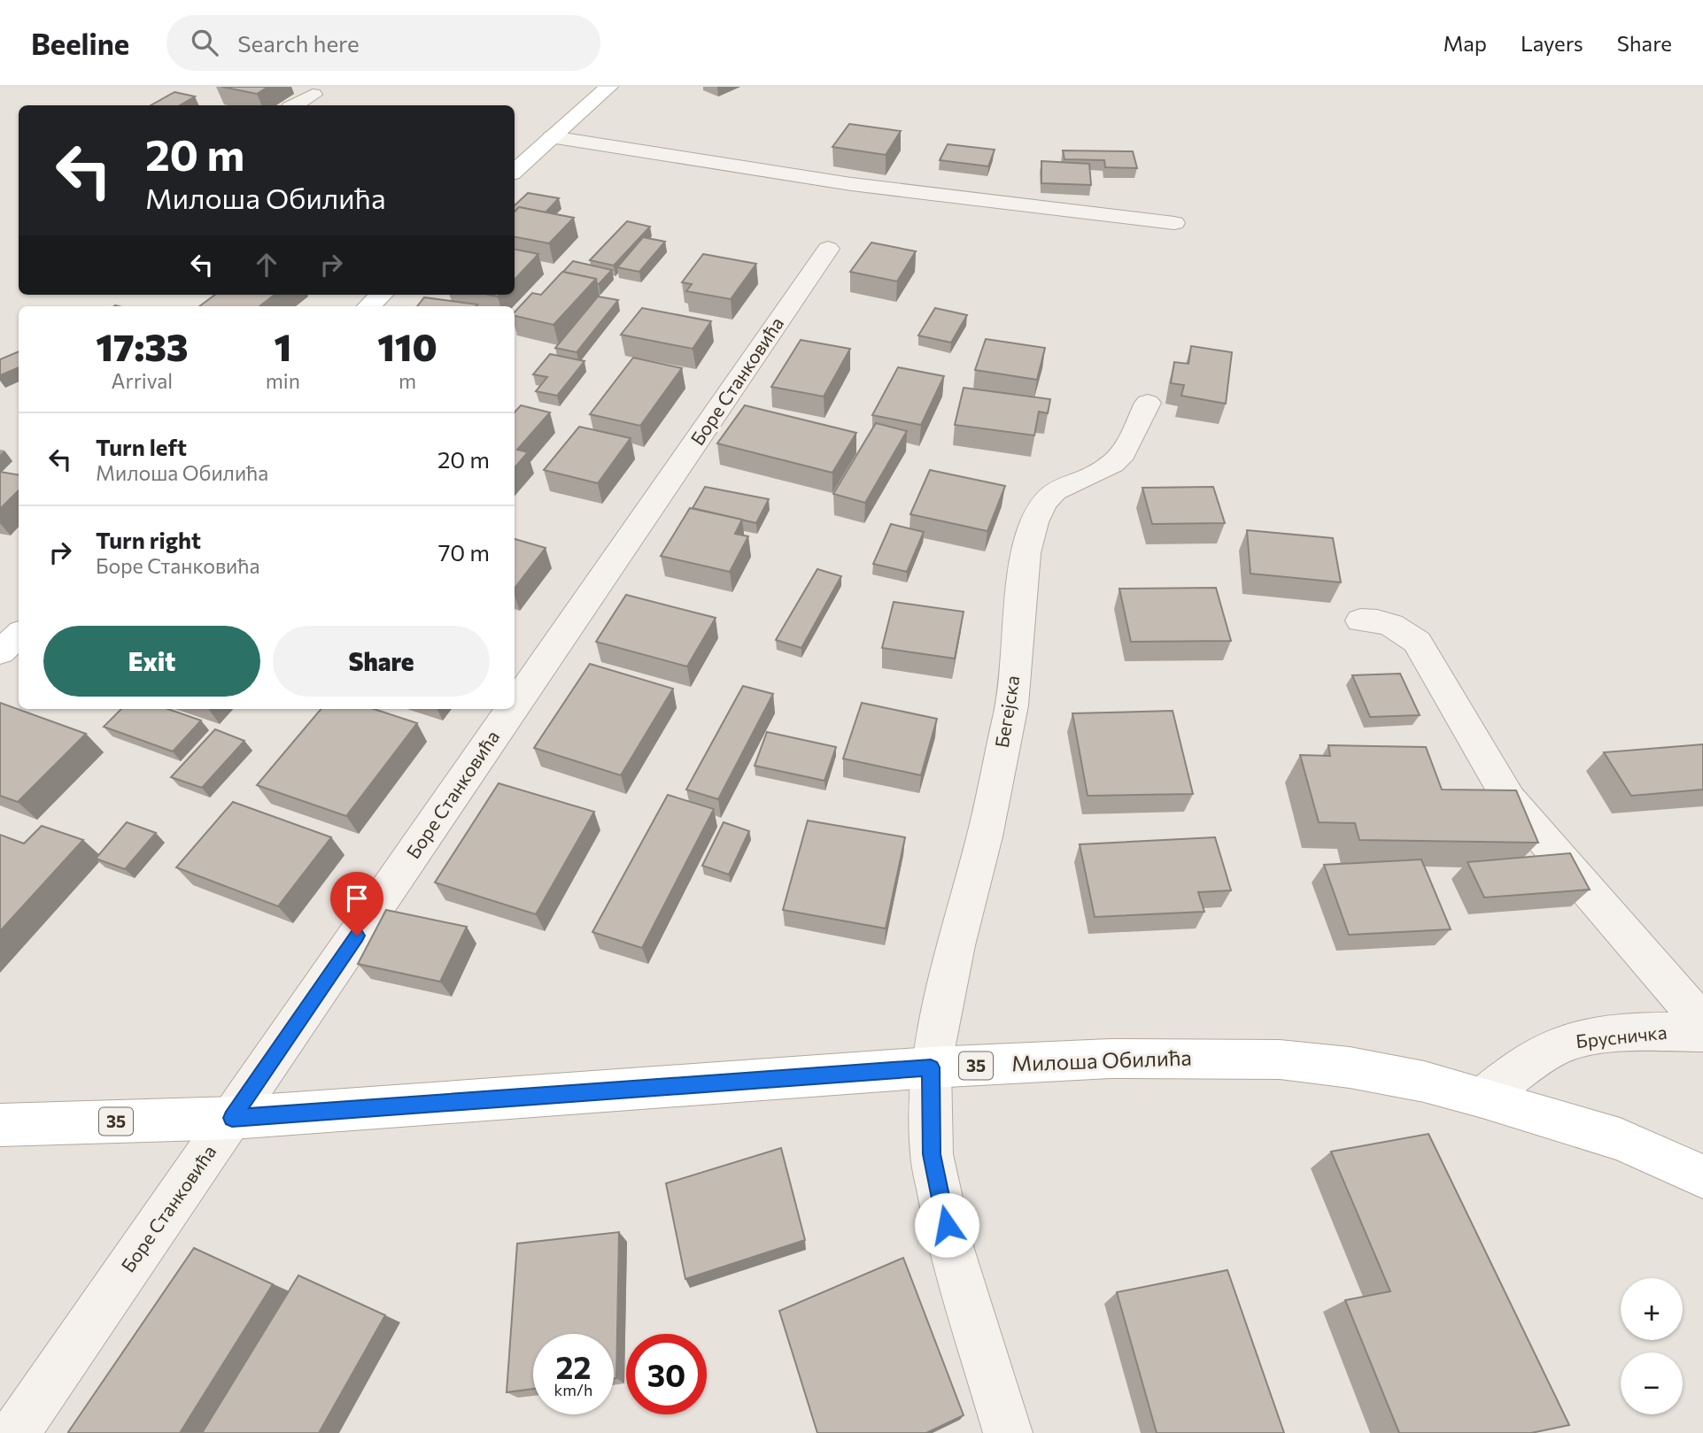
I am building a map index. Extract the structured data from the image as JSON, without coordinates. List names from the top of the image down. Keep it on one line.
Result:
{"streets":{"main road":["Милоша Обилића","35"],"street":["Боре Станковића","Бегејска","Брусничка"]},"crossings":[["Боре Станковића","Милоша Обилића"],["Бегејска","Милоша Обилића"],["Брусничка","Милоша Обилића"]],"page":{"header":"Beeline","search":"Search here","nav":["Map","Layers","Share"],"turn":["20 m","Милоша Обилића"],"eta":["17:33","Arrival","1","min","110","m"],"list":[{"name":"Turn left","note":"Милоша Обилића","value":"20 m"},{"name":"Turn right","note":"Боре Станковића","value":"70 m"}],"buttons":["Exit","Share"],"map_buttons":["+","−"],"speed":"22 km/h","limit":"30"}}
